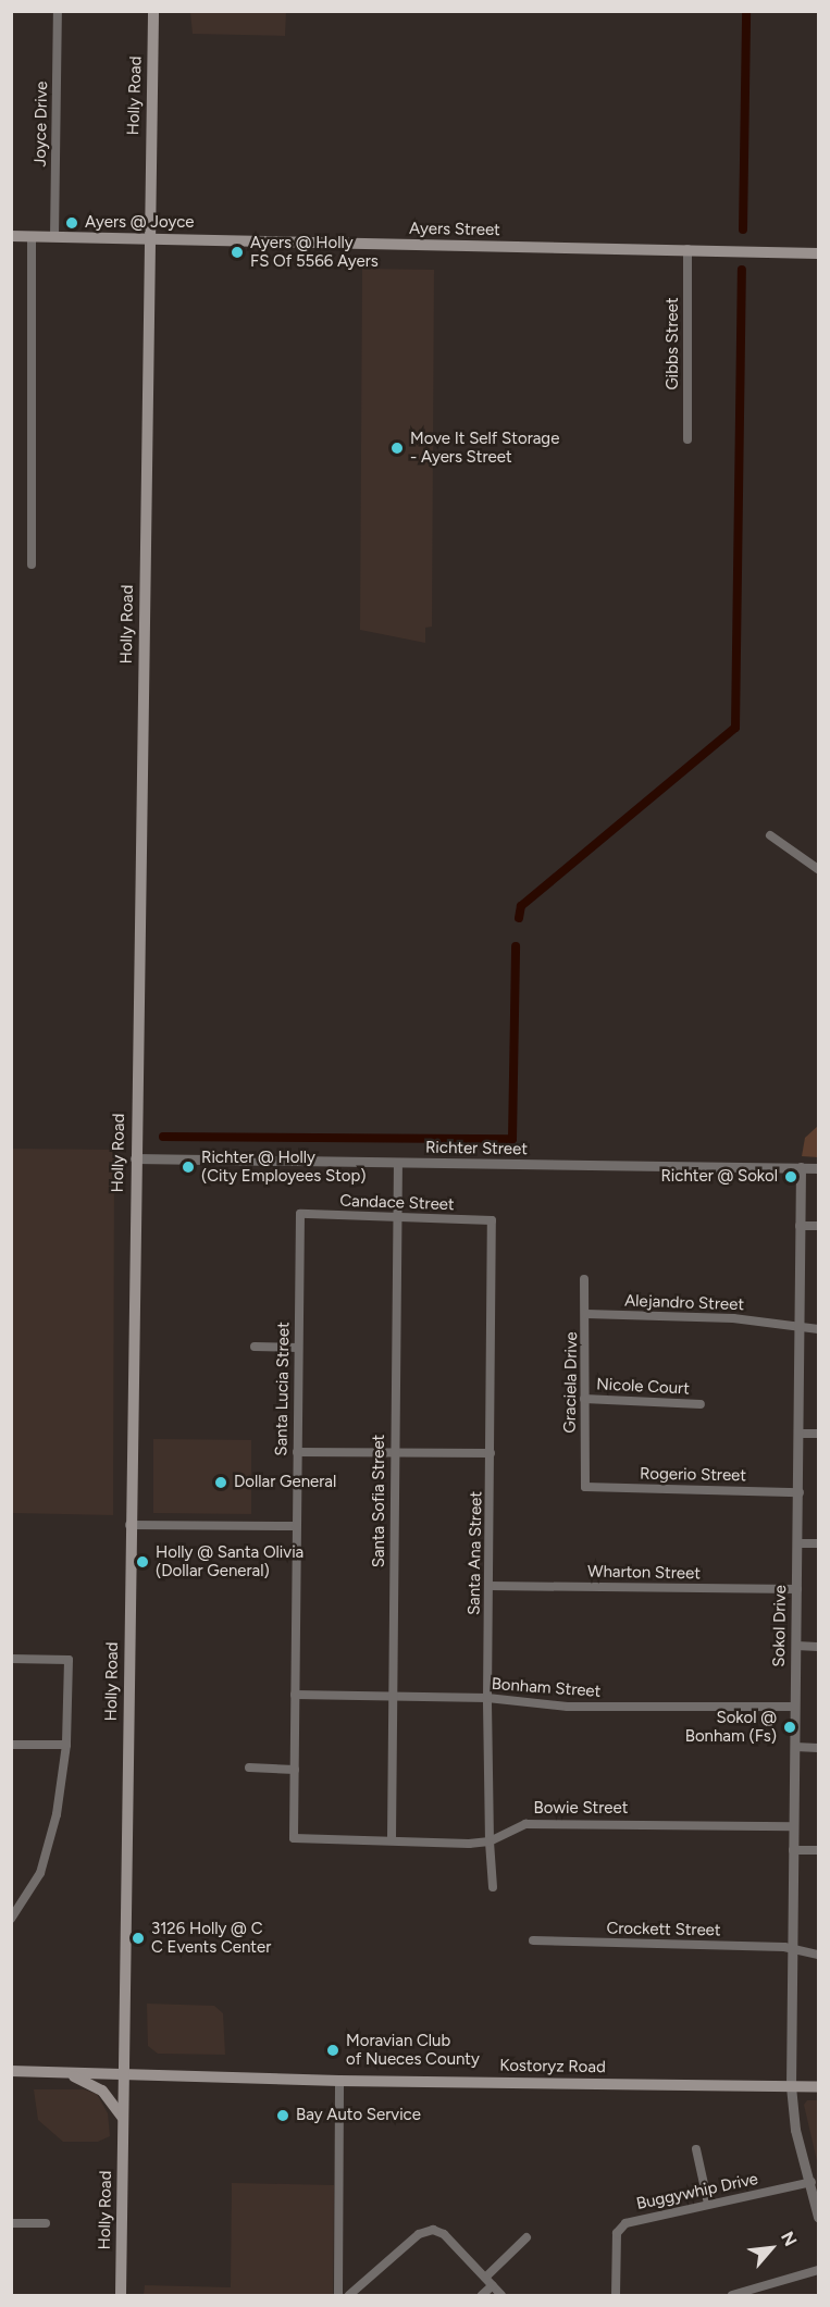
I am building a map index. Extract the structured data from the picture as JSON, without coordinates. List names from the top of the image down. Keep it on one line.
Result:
{"streets":{"main road":["Holly Road","Ayers Street","Kostoryz Road"],"street":["Joyce Drive","Gibbs Street","Richter Street","Candace Street","Alejandro Street","Graciela Drive","Nicole Court","Santa Lucia Street","Rogerio Street","Santa Sofia Street","Santa Ana Street","Wharton Street","Sokol Drive","Bonham Street","Bowie Street","Crockett Street","Buggywhip Drive"]},"crossings":[["Holly Road","Ayers Street"],["Holly Road","Richter Street"],["Holly Road","Kostoryz Road"],["Joyce Drive","Ayers Street"],["Ayers Street","Gibbs Street"],["Richter Street","Santa Sofia Street"],["Richter Street","Sokol Drive"],["Candace Street","Santa Lucia Street"],["Candace Street","Santa Sofia Street"],["Candace Street","Santa Ana Street"],["Alejandro Street","Graciela Drive"],["Alejandro Street","Sokol Drive"],["Graciela Drive","Nicole Court"],["Graciela Drive","Rogerio Street"],["Santa Lucia Street","Bonham Street"],["Santa Lucia Street","Bowie Street"],["Rogerio Street","Sokol Drive"],["Santa Sofia Street","Bonham Street"],["Santa Sofia Street","Bowie Street"],["Santa Ana Street","Wharton Street"],["Santa Ana Street","Bonham Street"],["Santa Ana Street","Bowie Street"],["Wharton Street","Sokol Drive"],["Sokol Drive","Bonham Street"],["Sokol Drive","Bowie Street"],["Sokol Drive","Crockett Street"],["Sokol Drive","Kostoryz Road"],["Sokol Drive","Buggywhip Drive"]],"places":["Ayers @ Joyce","Ayers @ Holly FS Of 5566 Ayers","Move It Self Storage - Ayers Street","Richter @ Holly (City Employees Stop)","Richter @ Sokol","Dollar General","Holly @ Santa Olivia (Dollar General)","Sokol @ Bonham (Fs)","3126 Holly @ C C Events Center","Moravian Club of Nueces County","Bay Auto Service"],"north":"top right"}
